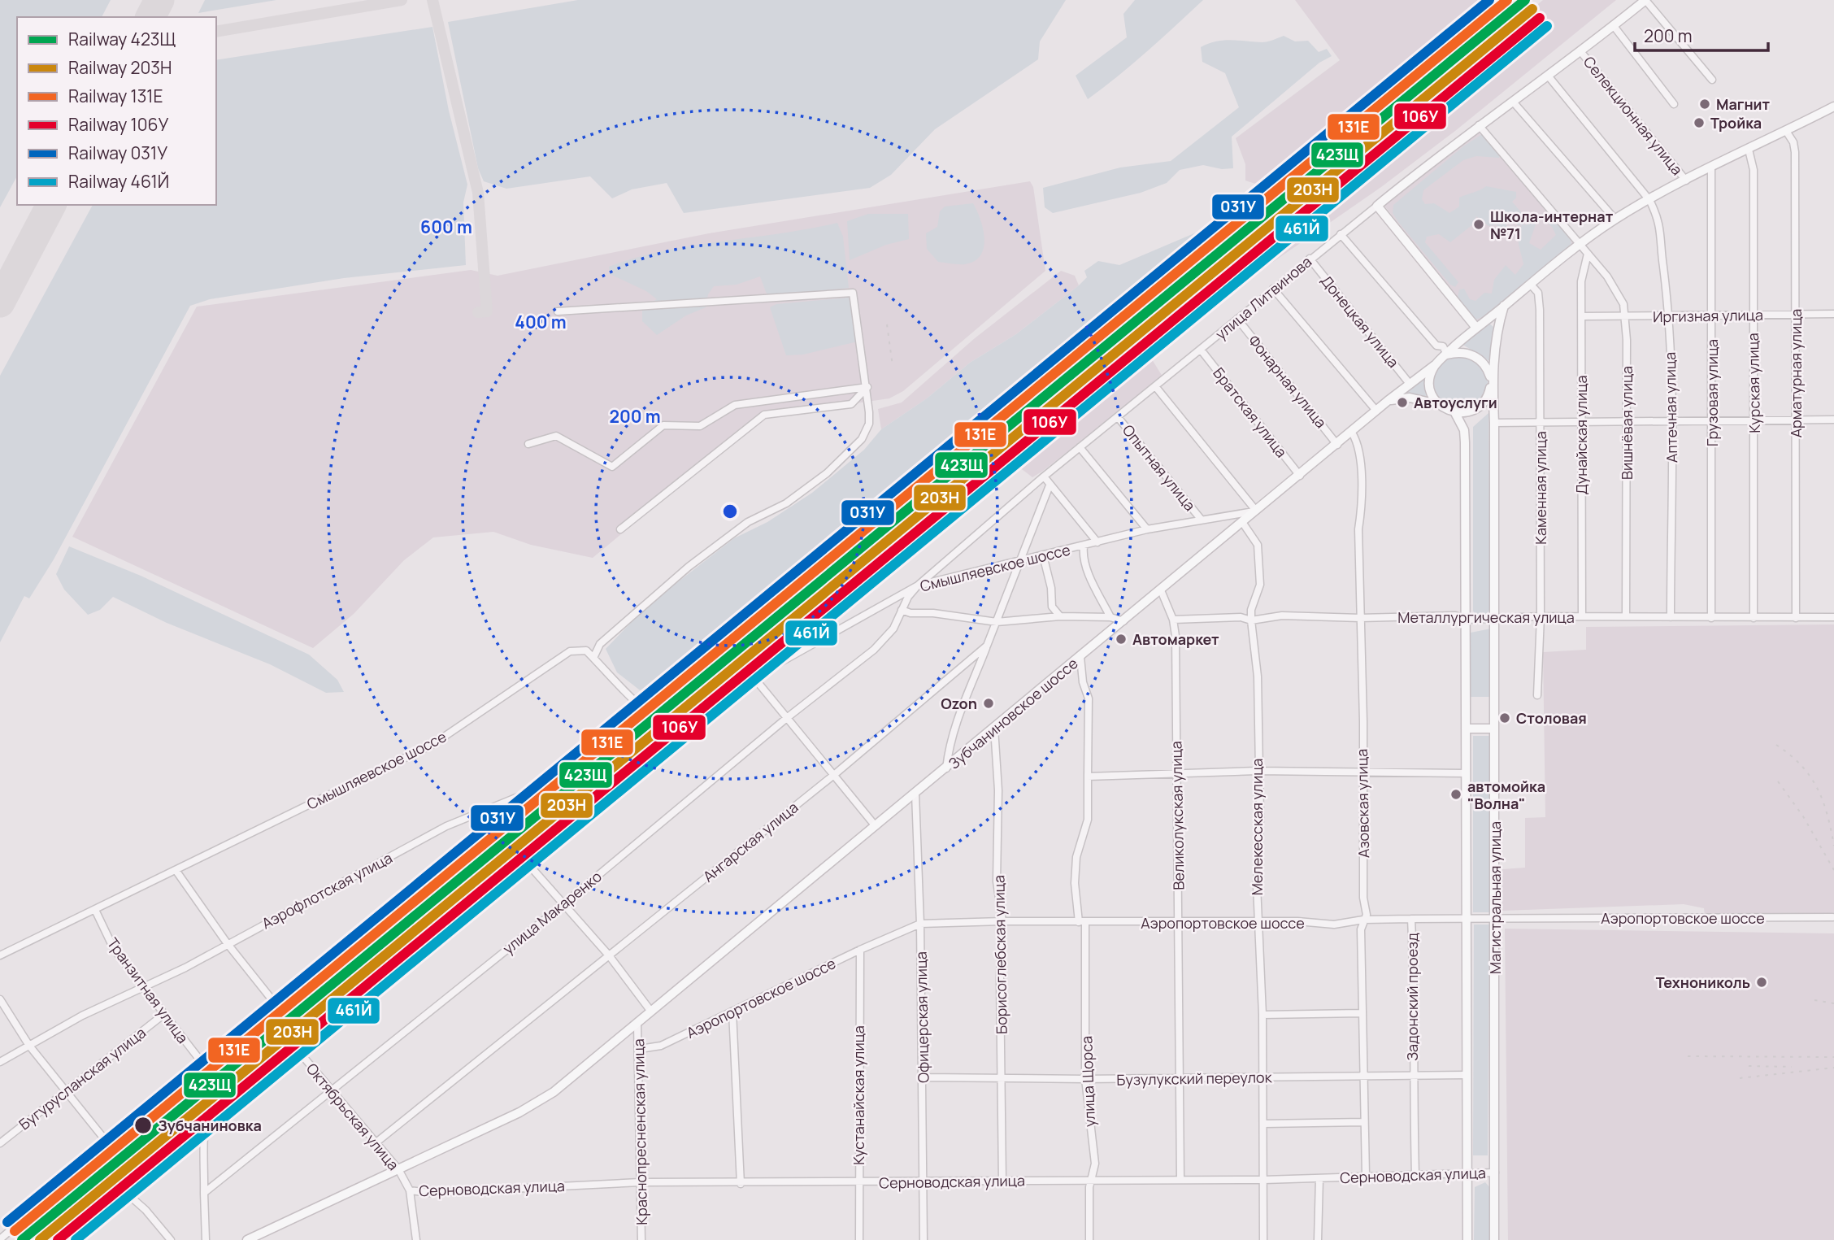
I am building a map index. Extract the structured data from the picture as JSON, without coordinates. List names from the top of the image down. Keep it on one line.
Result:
{"streets":{"main road":["улица Литвинова","Зубчаниновское шоссе","Магистральная улица"],"street":["Селекционная улица","Иргизная улица","Донецкая улица","Арматурная улица","Фонарная улица","Курская улица","Грузовая улица","Аптечная улица","Братская улица","Вишнёвая улица","Дунайская улица","Опытная улица","Каменная улица","Смышляевское шоссе","Металлургическая улица","Азовская улица","Великолукская улица","Мелекесская улица","Ангарская улица","Аэрофлотская улица","улица Макаренко","Аэропортовское шоссе","Борисоглебская улица","Транзитная улица","Задонский проезд","Офицерская улица","Бугурусланская улица","Бузулукский переулок","улица Щорса","Кустанайская улица","Октябрьская улица","Краснопресненская улица","Серноводская улица"]},"crossings":[["Селекционная улица","улица Литвинова"],["улица Литвинова","Донецкая улица"],["улица Литвинова","Фонарная улица"],["улица Литвинова","Аптечная улица"],["улица Литвинова","Братская улица"],["улица Литвинова","Вишнёвая улица"],["улица Литвинова","Опытная улица"],["улица Литвинова","Смышляевское шоссе"],["улица Литвинова","улица Макаренко"],["Иргизная улица","Арматурная улица"],["Иргизная улица","Курская улица"],["Иргизная улица","Грузовая улица"],["Иргизная улица","Аптечная улица"],["Иргизная улица","Вишнёвая улица"],["Иргизная улица","Дунайская улица"],["Донецкая улица","Зубчаниновское шоссе"],["Арматурная улица","Металлургическая улица"],["Фонарная улица","Зубчаниновское шоссе"],["Курская улица","Металлургическая улица"],["Грузовая улица","Металлургическая улица"],["Аптечная улица","Металлургическая улица"],["Братская улица","Зубчаниновское шоссе"],["Вишнёвая улица","Дунайская улица"],["Вишнёвая улица","Металлургическая улица"],["Дунайская улица","Металлургическая улица"],["Опытная улица","Смышляевское шоссе"],["Каменная улица","Металлургическая улица"],["Смышляевское шоссе","Зубчаниновское шоссе"],["Смышляевское шоссе","Ангарская улица"],["Смышляевское шоссе","Аэрофлотская улица"],["Смышляевское шоссе","улица Макаренко"],["Смышляевское шоссе","Транзитная улица"],["Металлургическая улица","Азовская улица"],["Металлургическая улица","Великолукская улица"],["Металлургическая улица","Мелекесская улица"],["Металлургическая улица","Магистральная улица"],["Зубчаниновское шоссе","Азовская улица"],["Зубчаниновское шоссе","Великолукская улица"],["Зубчаниновское шоссе","Мелекесская улица"],["Зубчаниновское шоссе","Магистральная улица"],["Зубчаниновское шоссе","Борисоглебская улица"],["Зубчаниновское шоссе","Офицерская улица"],["Зубчаниновское шоссе","улица Щорса"],["Зубчаниновское шоссе","Краснопресненская улица"],["Азовская улица","Аэропортовское шоссе"],["Азовская улица","Бузулукский переулок"],["Азовская улица","Серноводская улица"],["Великолукская улица","Аэропортовское шоссе"],["Великолукская улица","Бузулукский переулок"],["Великолукская улица","Серноводская улица"],["Мелекесская улица","Аэропортовское шоссе"],["Мелекесская улица","Бузулукский переулок"],["Мелекесская улица","Серноводская улица"],["Ангарская улица","Октябрьская улица"],["Аэрофлотская улица","Транзитная улица"],["Магистральная улица","Аэропортовское шоссе"],["Магистральная улица","Бузулукский переулок"],["Магистральная улица","Серноводская улица"],["улица Макаренко","Октябрьская улица"],["Аэропортовское шоссе","Борисоглебская улица"],["Аэропортовское шоссе","Задонский проезд"],["Аэропортовское шоссе","Офицерская улица"],["Аэропортовское шоссе","улица Щорса"],["Аэропортовское шоссе","Кустанайская улица"],["Аэропортовское шоссе","Краснопресненская улица"],["Борисоглебская улица","Бузулукский переулок"],["Борисоглебская улица","Серноводская улица"],["Транзитная улица","Бугурусланская улица"],["Задонский проезд","Бузулукский переулок"],["Задонский проезд","Серноводская улица"],["Офицерская улица","Бузулукский переулок"],["Офицерская улица","Серноводская улица"],["Бузулукский переулок","улица Щорса"],["улица Щорса","Серноводская улица"],["Кустанайская улица","Серноводская улица"],["Октябрьская улица","Серноводская улица"],["Краснопресненская улица","Серноводская улица"]],"places":["Магнит","Тройка","Школа-интернат №71","Автоуслуги","Автомаркет","Ozon","Столовая","автомойка \"Волна\"","Технониколь","Зубчаниновка"],"lines":["rail line 423Щ","rail line 131Е","rail line 031У","rail line 203Н","rail line 106У","rail line 461Й"],"legend":["Railway 423Щ","Railway 203Н","Railway 131Е","Railway 106У","Railway 031У","Railway 461Й"],"scale_bar":"200 m","rings":["600 m","400 m","200 m"]}
